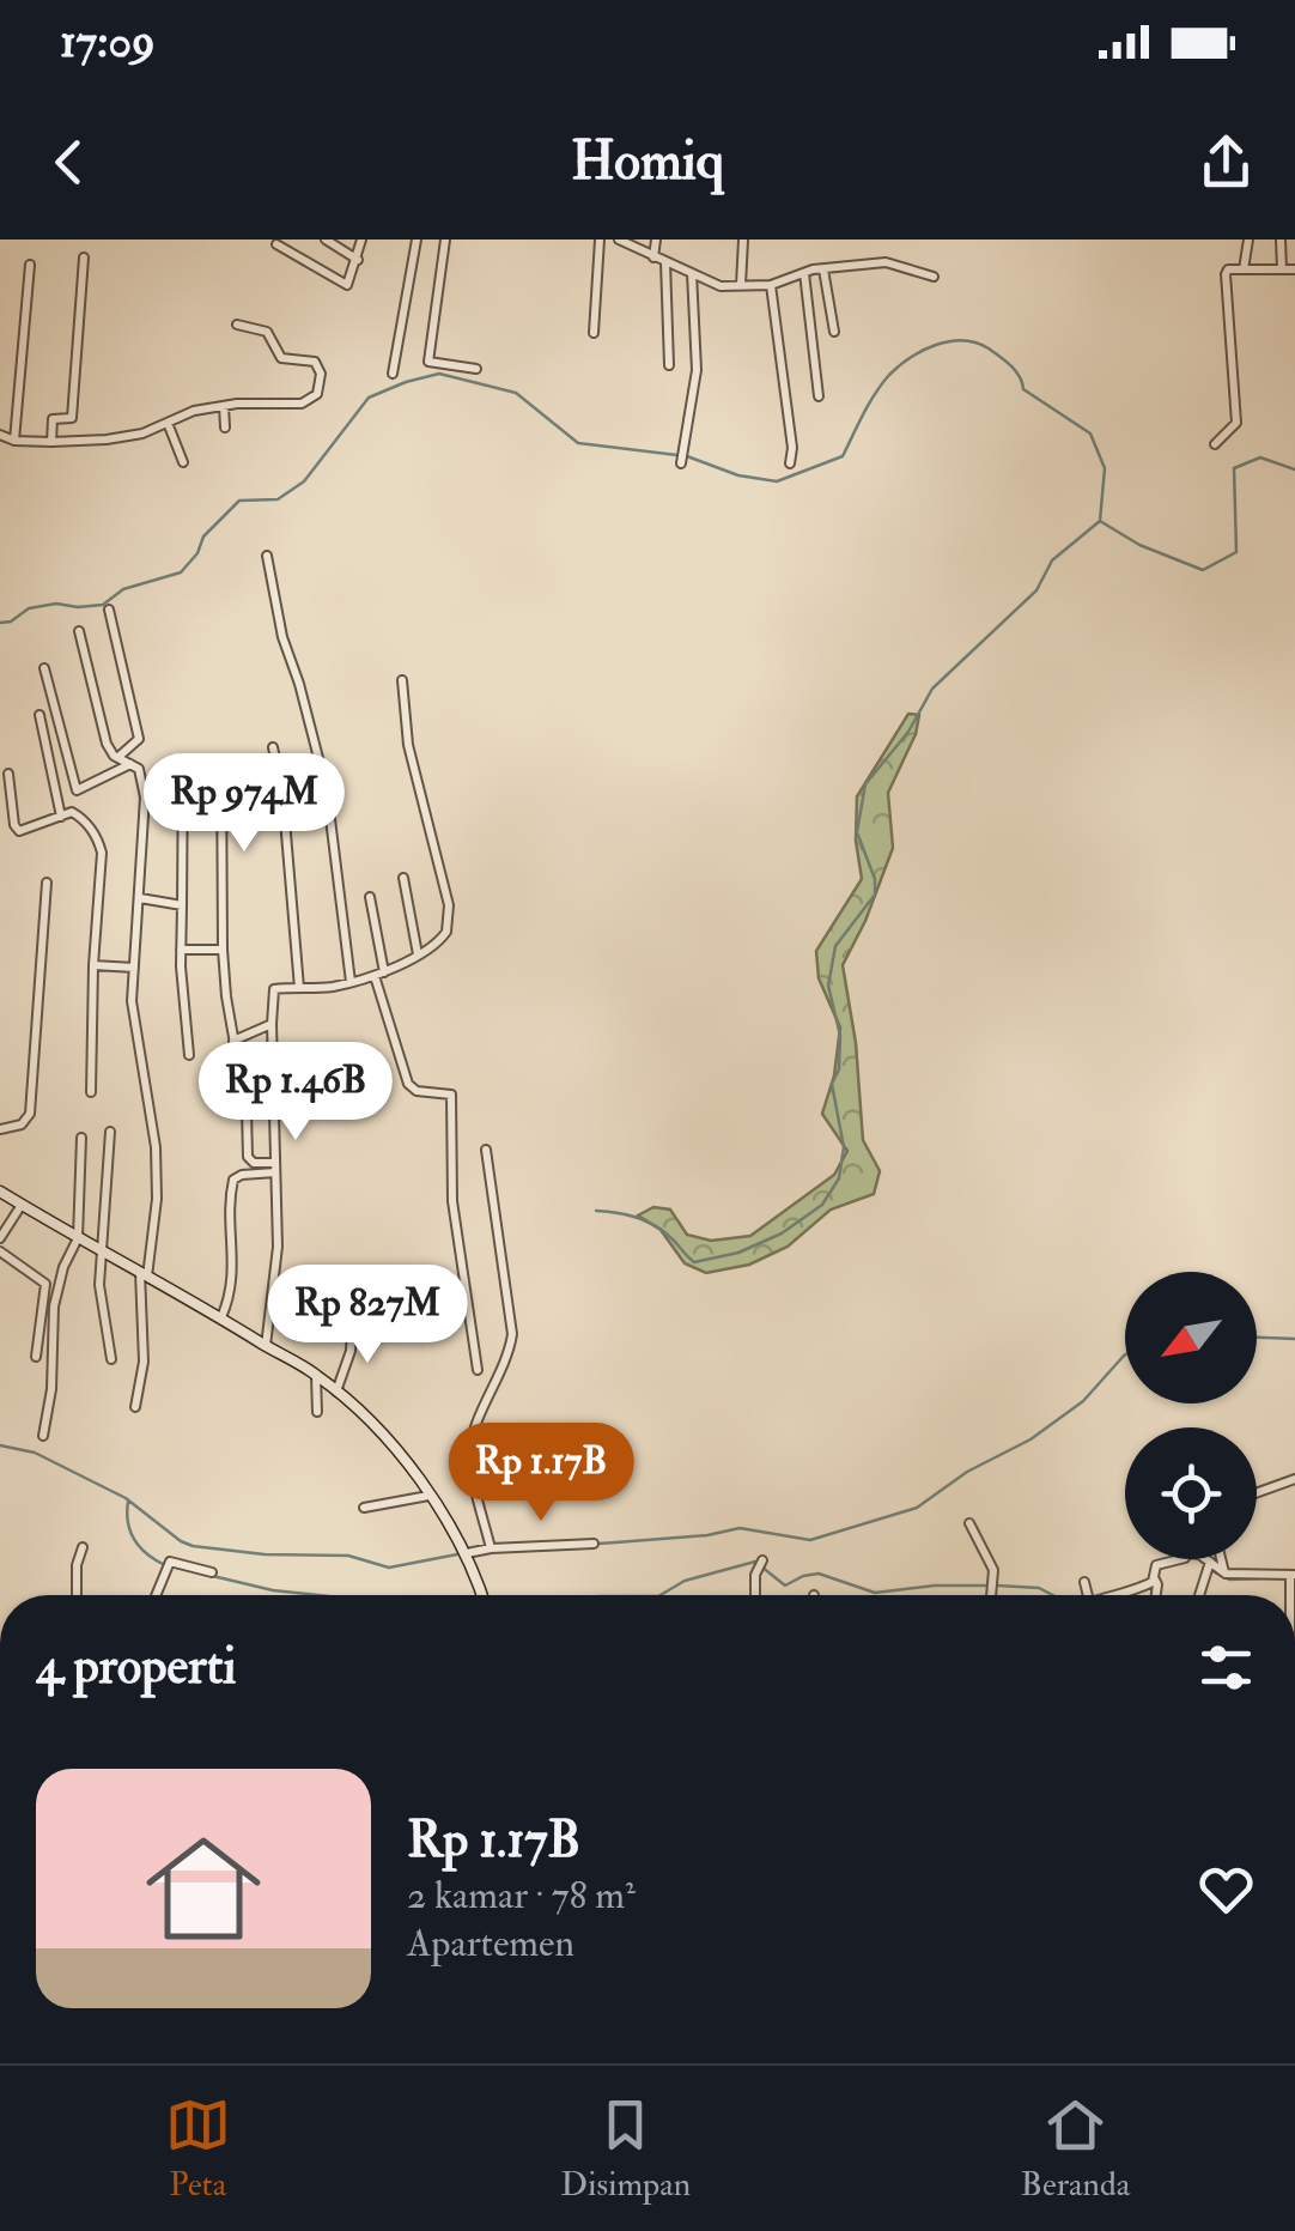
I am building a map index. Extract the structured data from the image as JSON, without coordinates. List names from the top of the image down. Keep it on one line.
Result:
{"north":"bottom left","page":{"status":"17:09","header":"Homiq","price":["Rp 974M","Rp 1.46B","Rp 827M","Rp 1.17B"],"heading":"4 properti","list":[{"name":"Rp 1.17B","note":"2 kamar · 78 m² · Apartemen"}],"tabs":["Peta","Disimpan","Beranda"]}}
